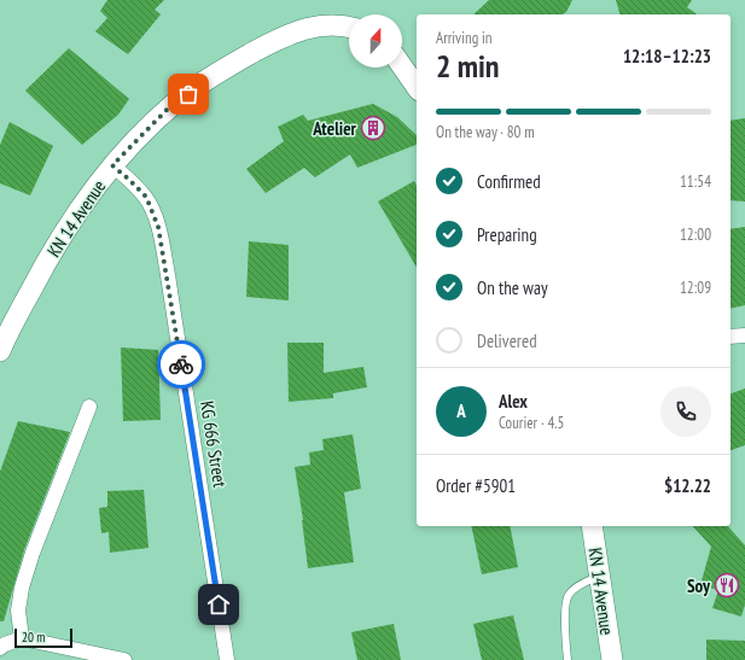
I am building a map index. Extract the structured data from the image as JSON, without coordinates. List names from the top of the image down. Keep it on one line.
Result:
{"streets":{"main road":["KN 14 Avenue"],"street":["KG 666 Street"]},"crossings":[["KN 14 Avenue","KG 666 Street"]],"places":{"building":["Atelier"],"restaurant":["Soy"]},"scale_bar":"20 m","north":"top","page":{"heading":["2 min","Arriving in","12:18–12:23"],"panel":["Alex","Courier · 4.5","Order #5901","$12.22"],"bar":"On the way · 80 m","list":[["Confirmed","11:54"],["Preparing","12:00"],["On the way","12:09"],"Delivered"],"round":"A","scale":"20 m"}}
